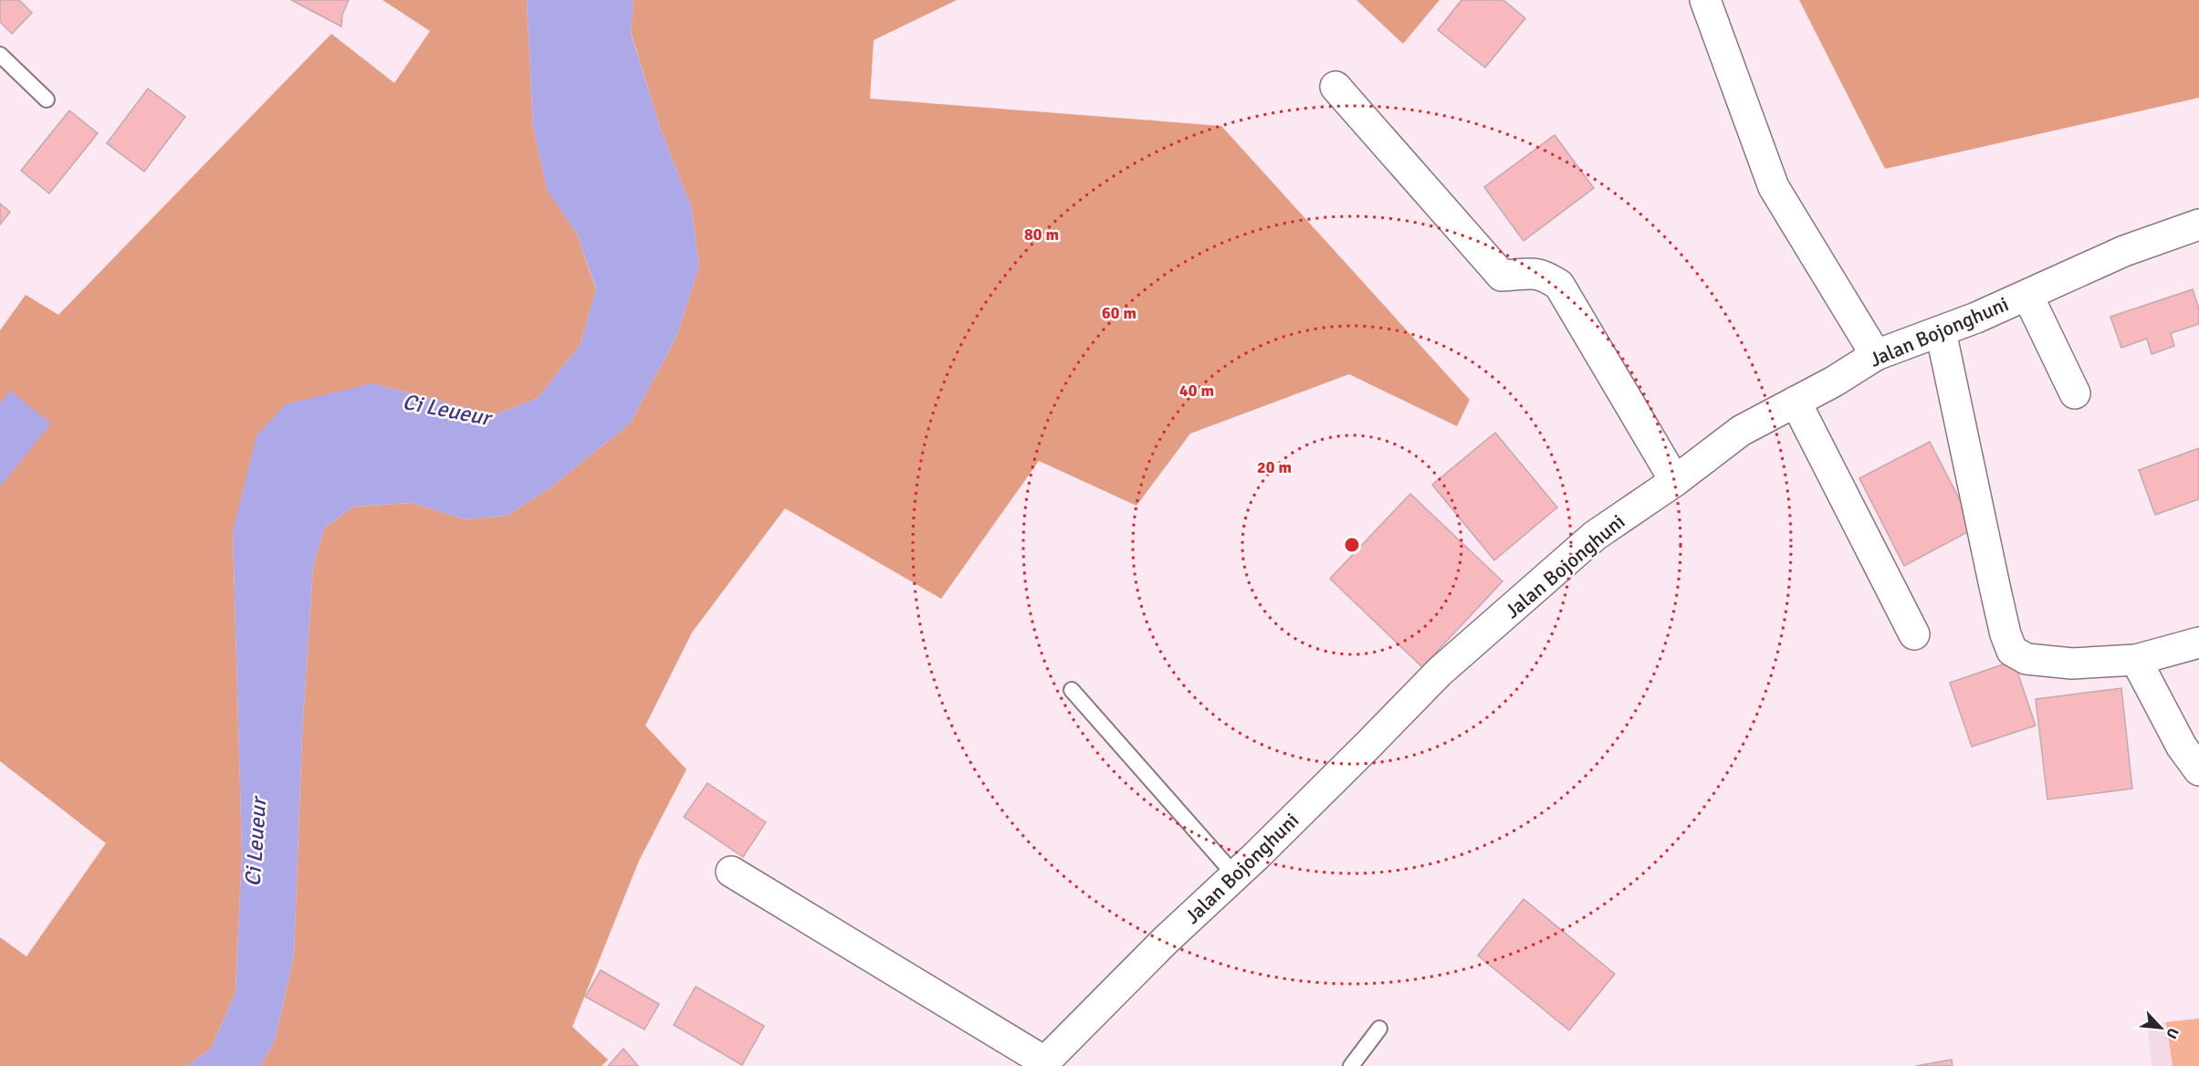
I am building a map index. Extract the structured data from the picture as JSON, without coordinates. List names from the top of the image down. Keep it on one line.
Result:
{"streets":{"street":["Jalan Bojonghuni"]},"water":["Ci Leueur"],"north":"bottom right","rings":["80 m","60 m","40 m","20 m"]}
